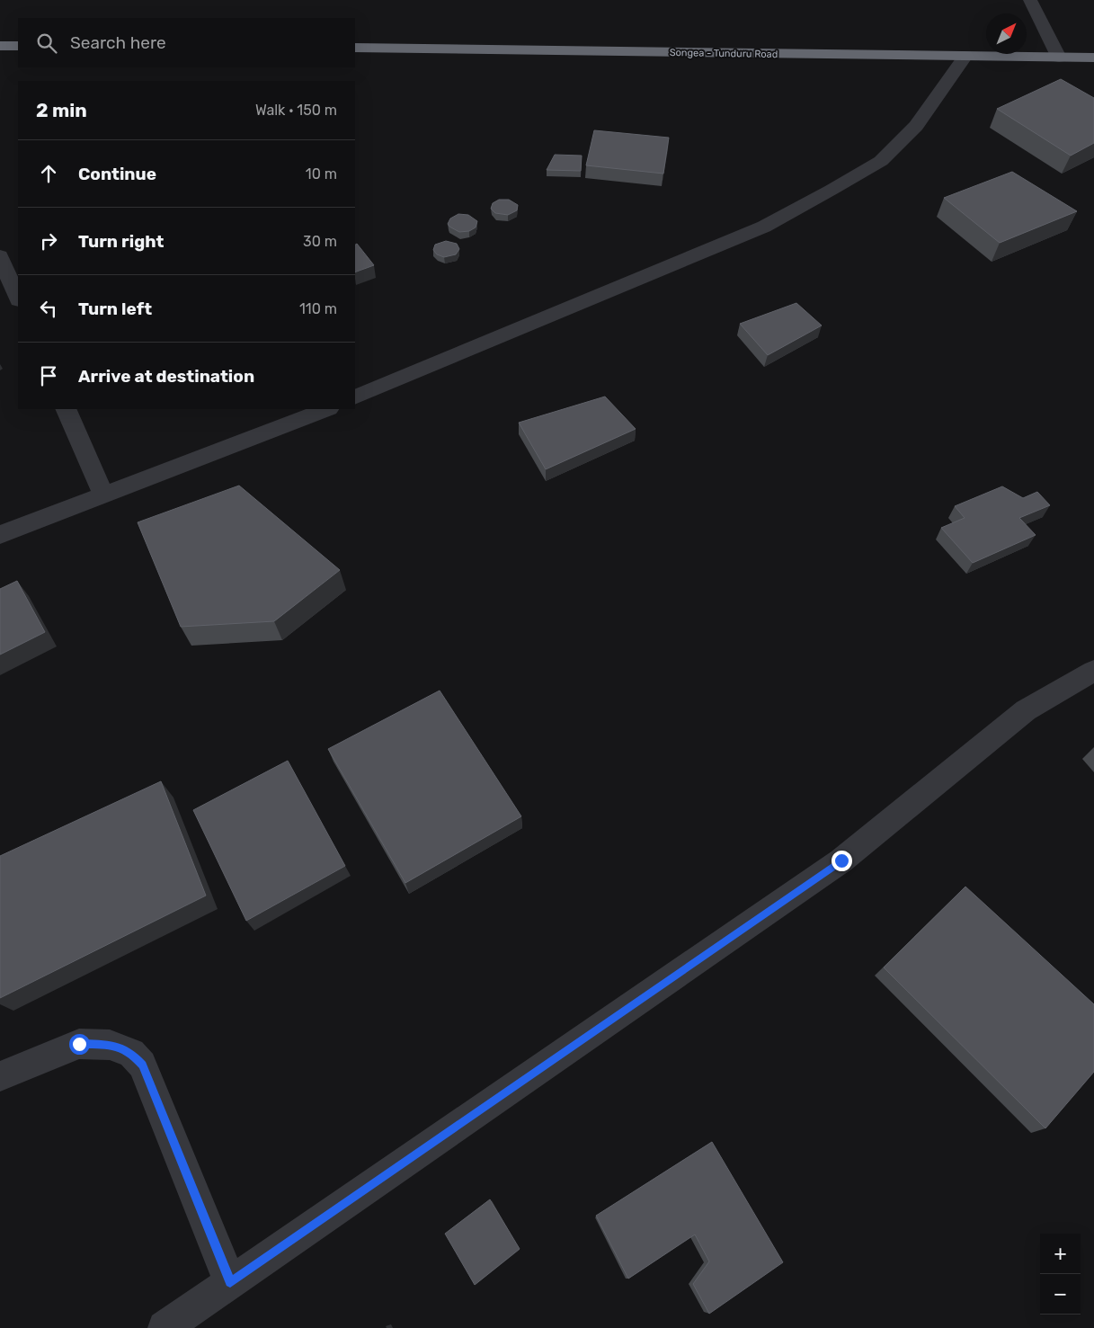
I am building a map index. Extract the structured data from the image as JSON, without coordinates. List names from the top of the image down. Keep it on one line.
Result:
{"streets":{"highway":["Songea - Tunduru Road"]},"north":"top right","page":{"search":"Search here","heading":["2 min","Walk · 150 m"],"list":[["Continue","10 m"],["Turn right","30 m"],["Turn left","110 m"],"Arrive at destination"],"map_buttons":["+","−"]}}
